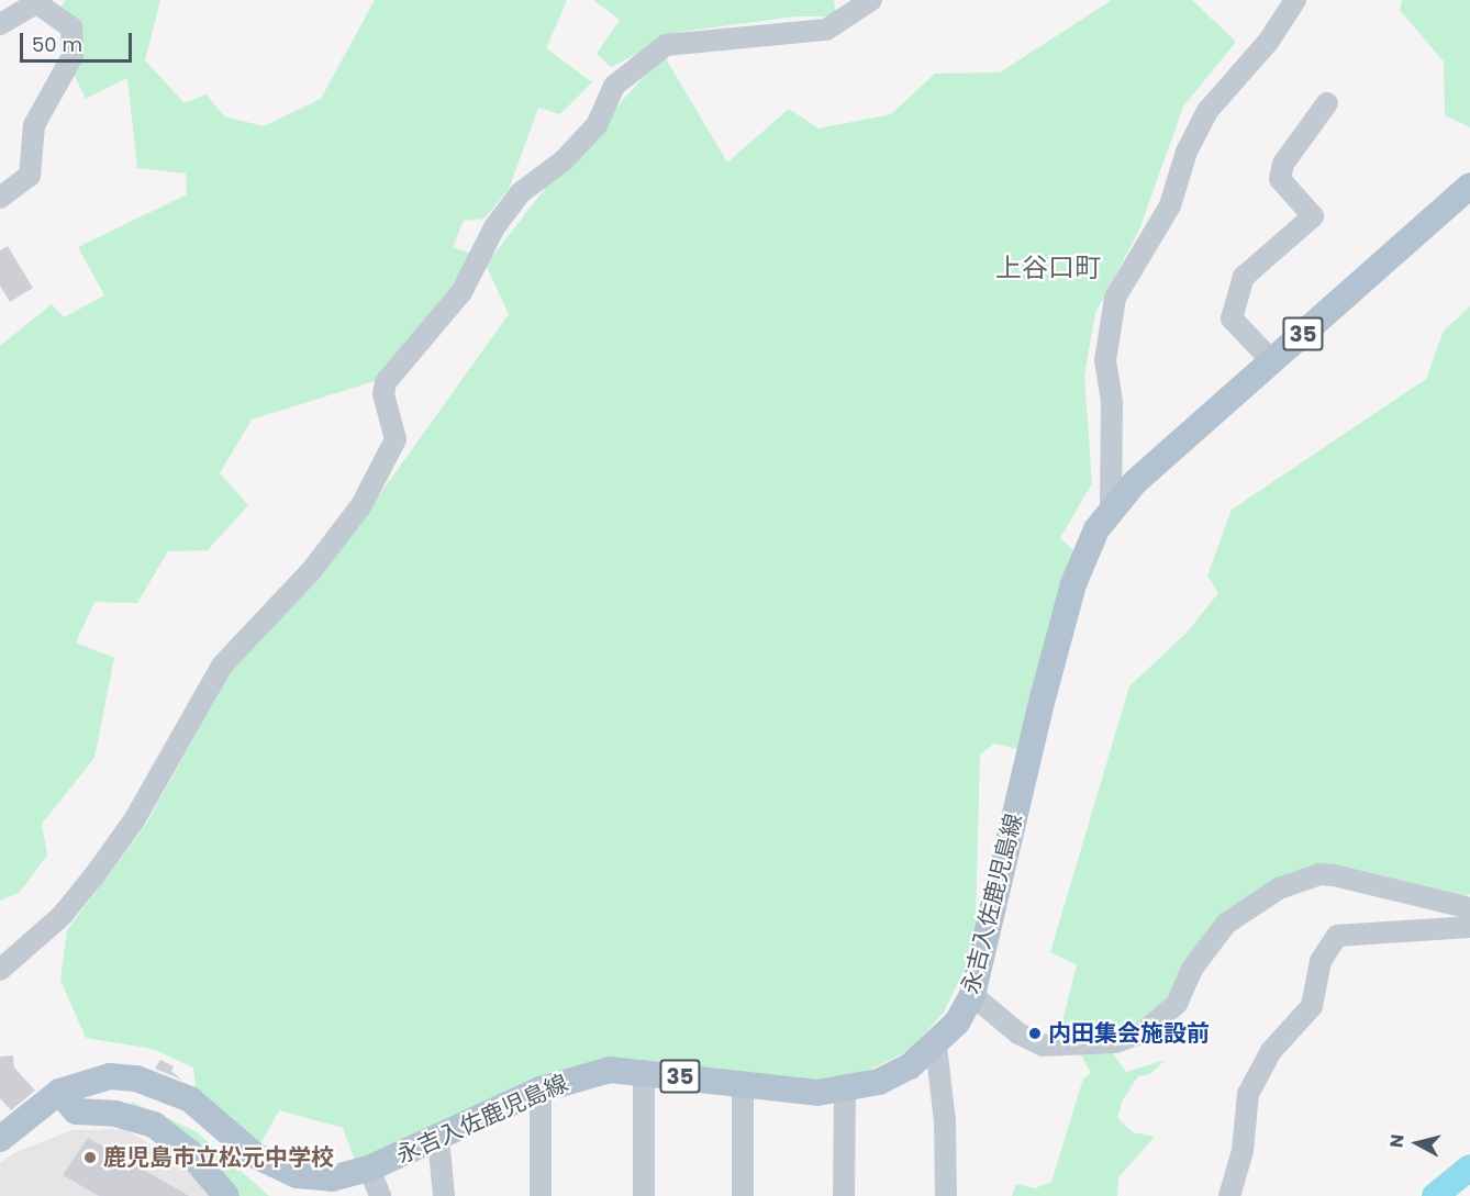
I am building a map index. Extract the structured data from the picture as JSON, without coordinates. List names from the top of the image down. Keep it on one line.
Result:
{"streets":{"main road":["35","永吉入佐鹿児島線"]},"districts":["上谷口町"],"places":["内田集会施設前","鹿児島市立松元中学校"],"scale_bar":"50 m","north":"left"}
